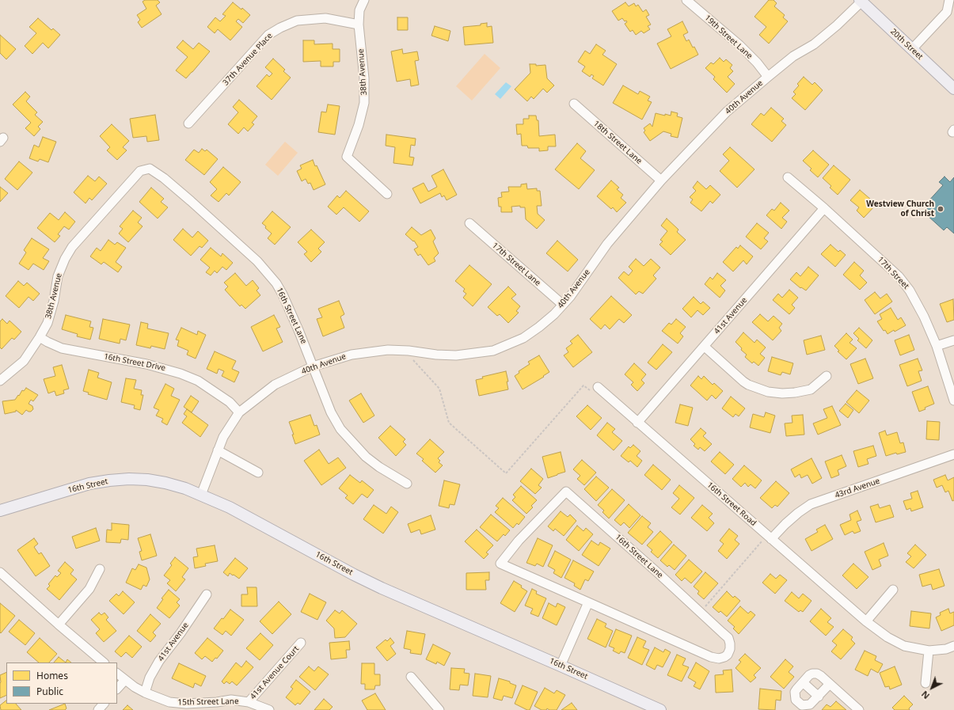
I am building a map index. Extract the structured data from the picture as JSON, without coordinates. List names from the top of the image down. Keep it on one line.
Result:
{"streets":{"main road":["20th Street","16th Street"],"street":["19th Street Lane","37th Avenue Place","38th Avenue","40th Avenue","18th Street Lane","17th Street Lane","17th Street","16th Street Lane","41st Avenue","16th Street Drive","43rd Avenue","16th Street Road","41st Avenue Court","15th Street Lane"]},"crossings":[["19th Street Lane","40th Avenue"],["20th Street","40th Avenue"],["37th Avenue Place","38th Avenue"],["38th Avenue","16th Street Lane"],["38th Avenue","16th Street Drive"],["40th Avenue","18th Street Lane"],["40th Avenue","17th Street Lane"],["40th Avenue","16th Street Lane"],["40th Avenue","16th Street Drive"],["40th Avenue","16th Street"],["17th Street","41st Avenue"],["41st Avenue","16th Street Road"],["41st Avenue","15th Street Lane"],["43rd Avenue","16th Street Road"],["41st Avenue Court","15th Street Lane"]],"places":["Westview Church of Christ"],"legend":["Homes","Public"],"north":"bottom left"}
